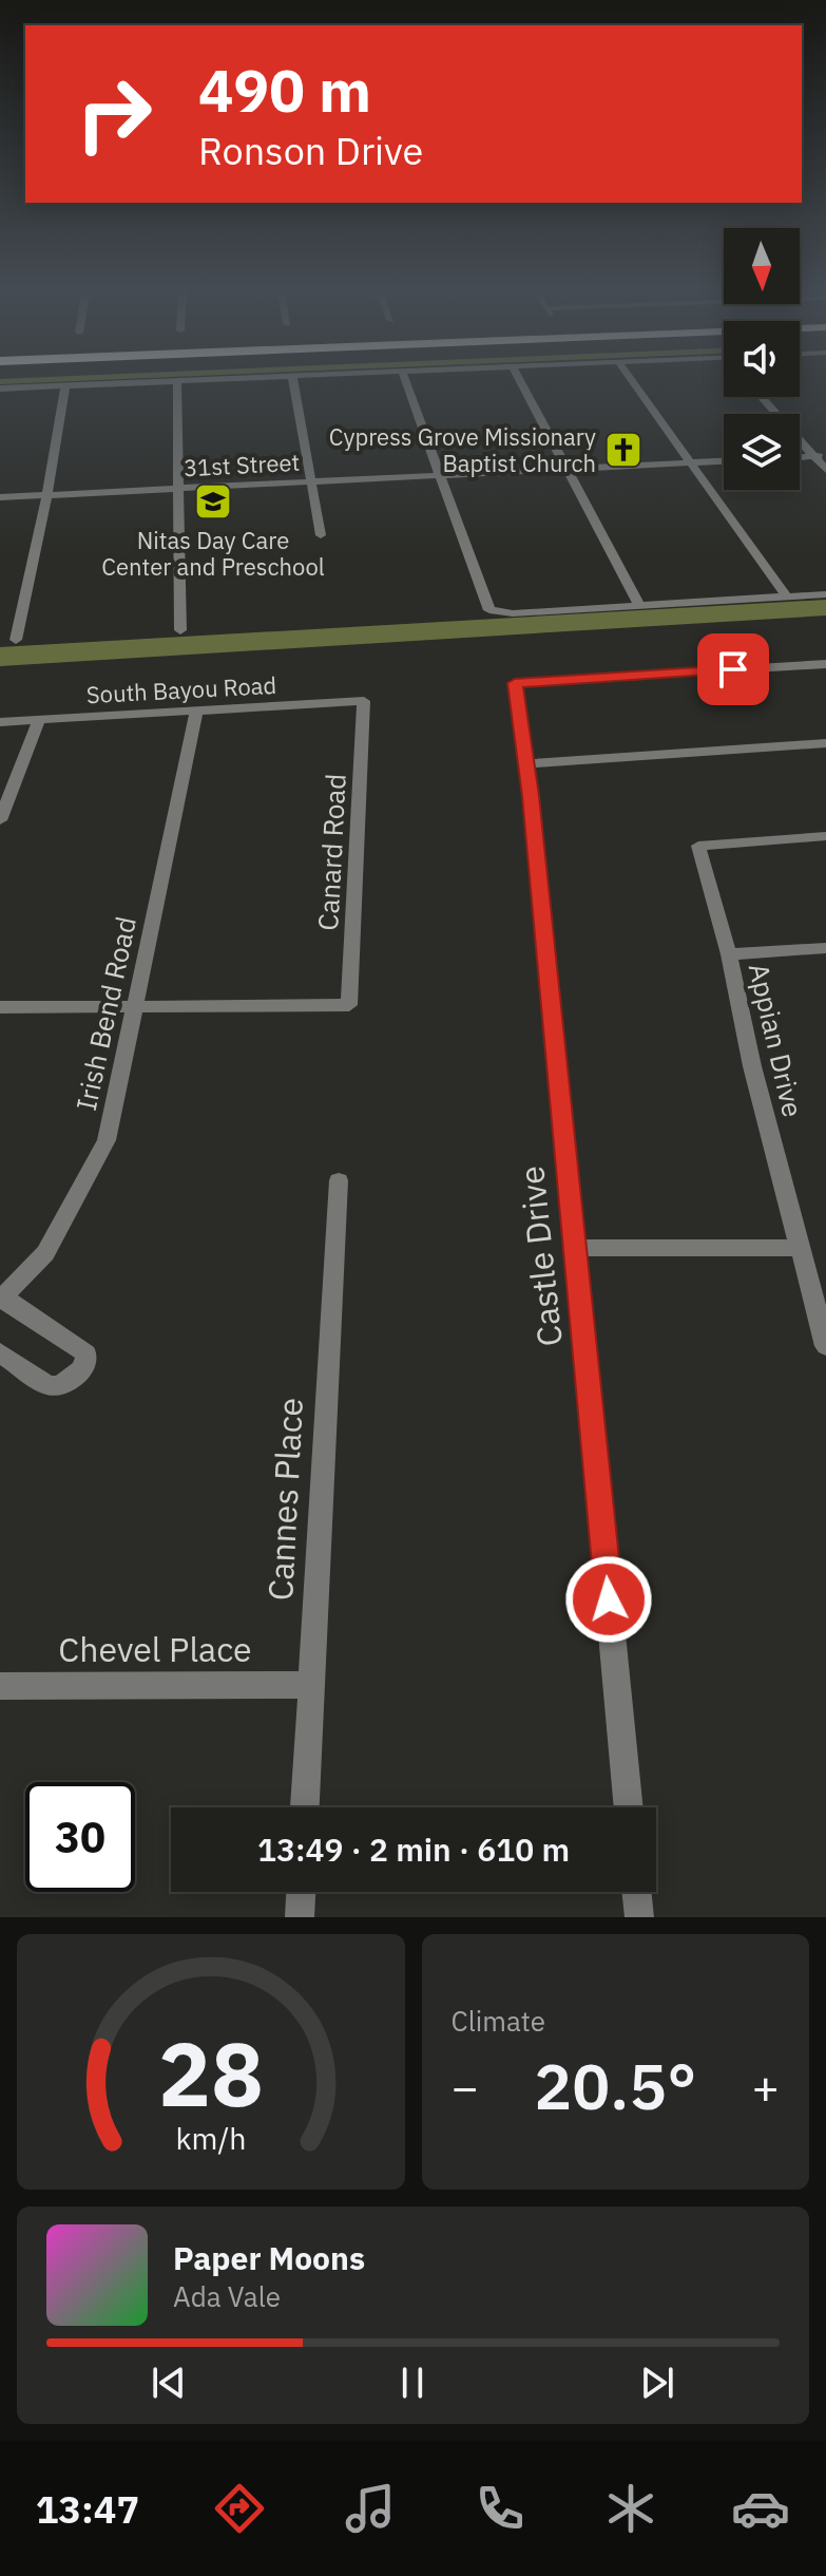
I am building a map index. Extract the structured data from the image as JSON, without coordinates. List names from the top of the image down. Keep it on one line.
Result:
{"streets":{"street":["31st Street","South Bayou Road","Canard Road","Irish Bend Road","Appian Drive","Castle Drive","Cannes Place","Chevel Place"]},"crossings":[["South Bayou Road","Canard Road"],["South Bayou Road","Irish Bend Road"],["Canard Road","Irish Bend Road"],["Cannes Place","Chevel Place"]],"places":{"church":["Cypress Grove Missionary Baptist Church"],"school or university":["Nitas Day Care Center and Preschool"]},"north":"bottom","page":{"turn":["490 m","Ronson Drive"],"limit":"30","trip":"13:49 · 2 min · 610 m","tile":"Climate","heat":["−","20.5°","+"],"song":["Paper Moons","Ada Vale"],"tabs":"13:47","gauge":["28","km/h"]}}
